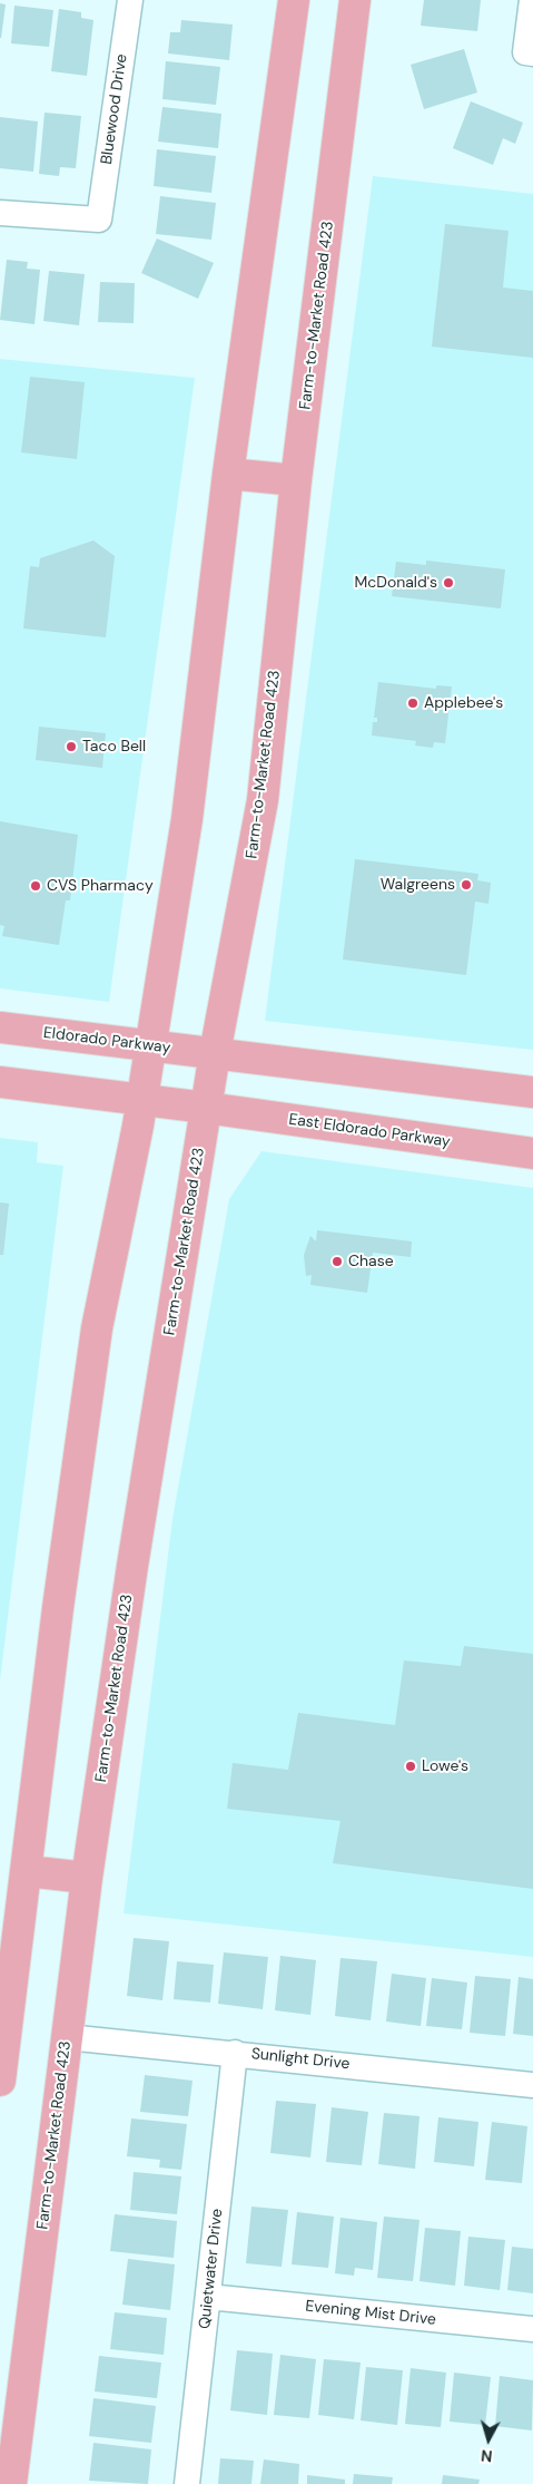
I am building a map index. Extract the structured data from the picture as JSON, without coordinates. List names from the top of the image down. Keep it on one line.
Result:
{"streets":{"main road":["Farm-to-Market Road 423","Eldorado Parkway","East Eldorado Parkway"],"street":["Bluewood Drive","Sunlight Drive","Quietwater Drive","Evening Mist Drive"]},"crossings":[["Farm-to-Market Road 423","Eldorado Parkway"],["Farm-to-Market Road 423","East Eldorado Parkway"],["Farm-to-Market Road 423","Sunlight Drive"],["Sunlight Drive","Quietwater Drive"],["Quietwater Drive","Evening Mist Drive"]],"places":["McDonald's","Applebee's","Taco Bell","Walgreens","CVS Pharmacy","Chase","Lowe's"],"north":"bottom"}
